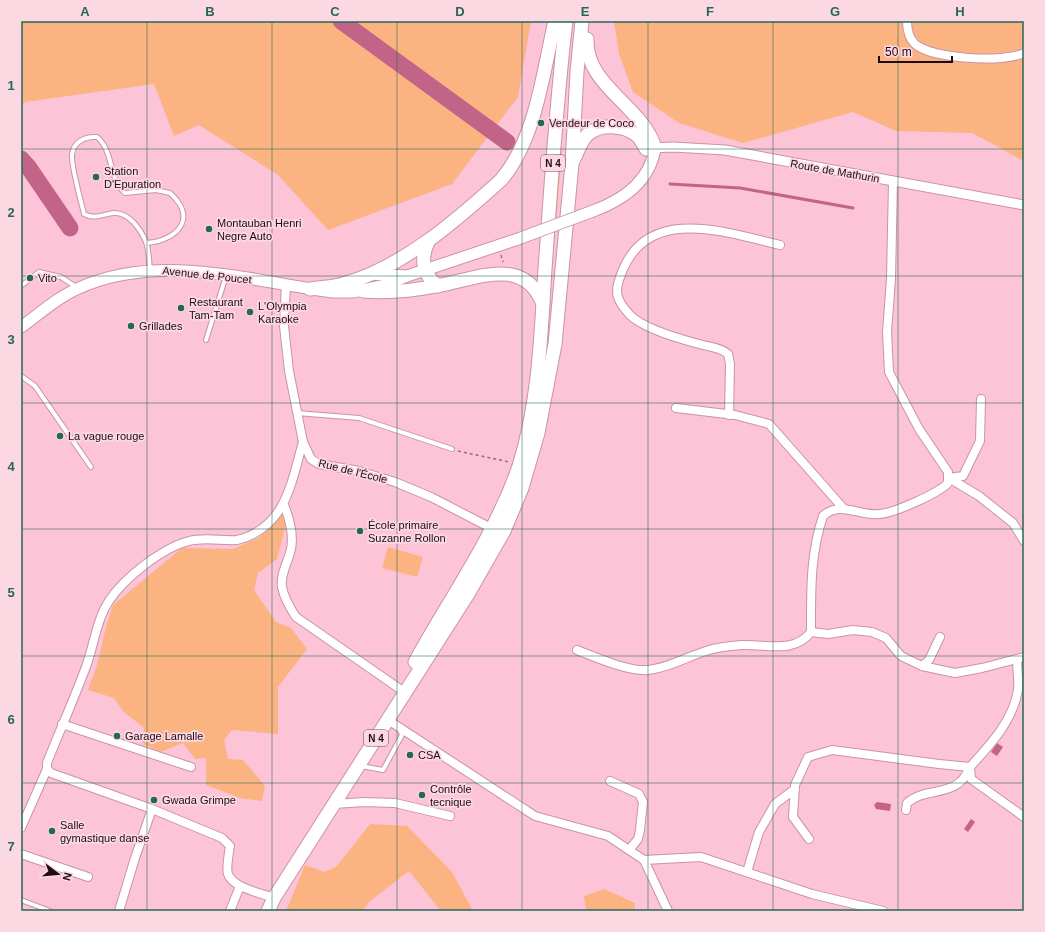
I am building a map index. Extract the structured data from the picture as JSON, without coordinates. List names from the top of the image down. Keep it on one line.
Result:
{"streets":{"highway":["N 4"],"main road":["Avenue de Poucet"],"street":["Route de Mathurin","Rue de l'École"]},"crossings":[["N 4","Rue de l'École"],["Route de Mathurin","Avenue de Poucet"],["Avenue de Poucet","Rue de l'École"]],"places":["Vendeur de Coco","Station D'Epuration","Montauban Henri Negre Auto","Vito","Restaurant Tam-Tam","L'Olympia Karaoke","Grillades","La vague rouge","École primaire Suzanne Rollon","Garage Lamalle","CSA","Contrôle tecnique","Gwada Grimpe","Salle gymastique danse"],"scale_bar":"50 m","north":"right","grid":{"columns":["A","B","C","D","E","F","G","H"],"rows":["1","2","3","4","5","6","7"]}}
